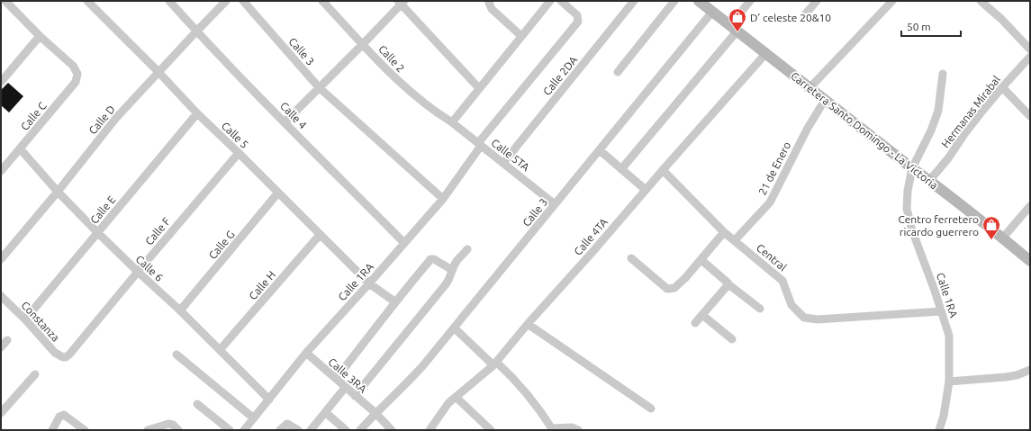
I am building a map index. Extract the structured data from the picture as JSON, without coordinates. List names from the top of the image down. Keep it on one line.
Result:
{"streets":{"main road":["Carretera Santo Domingo - La Victoria"],"street":["Calle 3","Calle 2","Calle 2DA","Hermanas Mirabal","Calle 4","Calle C","Calle D","Calle 5","Calle 5TA","21 de Enero","Calle E","Calle F","Calle 4TA","Calle G","Central","Calle 6","Calle 1RA","Calle H","Constanza","Calle 3RA"]},"crossings":[["Calle 3","Carretera Santo Domingo - La Victoria"],["Calle 3","Calle 5TA"],["Calle 3","Calle 1RA"],["Calle 3","Calle 3RA"],["Calle 2","Calle 5TA"],["Calle 2DA","Calle 5TA"],["Hermanas Mirabal","Carretera Santo Domingo - La Victoria"],["Calle 4","Calle D"],["Calle 4","Calle 1RA"],["Calle C","Calle 6"],["Calle D","Calle 5"],["Calle D","Calle 6"],["Carretera Santo Domingo - La Victoria","21 de Enero"],["Carretera Santo Domingo - La Victoria","Calle 4TA"],["Carretera Santo Domingo - La Victoria","Calle 1RA"],["Calle 5","Calle E"],["Calle 5","Calle F"],["Calle 5","Calle G"],["Calle 5","Calle 1RA"],["Calle 5","Calle H"],["Calle 5TA","Calle 1RA"],["21 de Enero","Central"],["Calle E","Calle 6"],["Calle E","Constanza"],["Calle F","Calle 6"],["Calle F","Constanza"],["Calle 4TA","Central"],["Calle G","Calle 6"],["Central","Calle 1RA"],["Calle 6","Calle 1RA"],["Calle 6","Calle H"],["Calle 1RA","Calle 3RA"]],"places":{"shop":["D’ celeste 20&10","Centro ferretero ricardo guerrero"]},"scale_bar":"50 m"}
